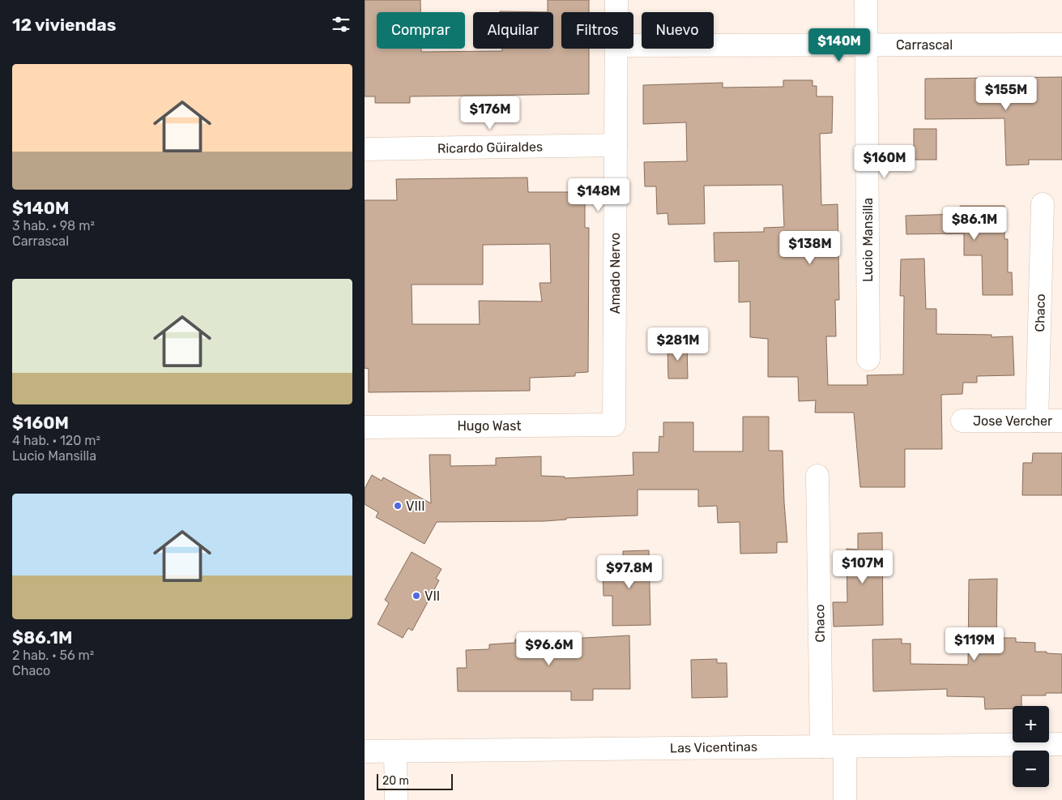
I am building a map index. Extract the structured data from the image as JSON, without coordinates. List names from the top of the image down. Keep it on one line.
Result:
{"streets":{"street":["Carrascal","Ricardo Güiraldes","Lucio Mansilla","Amado Nervo","Chaco","Jose Vercher","Hugo Wast","Las Vicentinas"]},"crossings":[["Carrascal","Lucio Mansilla"],["Ricardo Güiraldes","Amado Nervo"],["Amado Nervo","Hugo Wast"],["Chaco","Jose Vercher"],["Chaco","Las Vicentinas"]],"places":["VIII","VII"],"scale_bar":"20 m","page":{"heading":"12 viviendas","chip":["Comprar","Alquilar","Filtros","Nuevo"],"price":["$140M","$155M","$176M","$160M","$148M","$86.1M","$138M","$281M","$107M","$97.8M","$119M","$96.6M"],"list":[{"name":"$140M","note":"3 hab. · 98 m² · Carrascal"},{"name":"$160M","note":"4 hab. · 120 m² · Lucio Mansilla"},{"name":"$86.1M","note":"2 hab. · 56 m² · Chaco"}],"map_buttons":["+","−"],"scale":"20 m"}}
